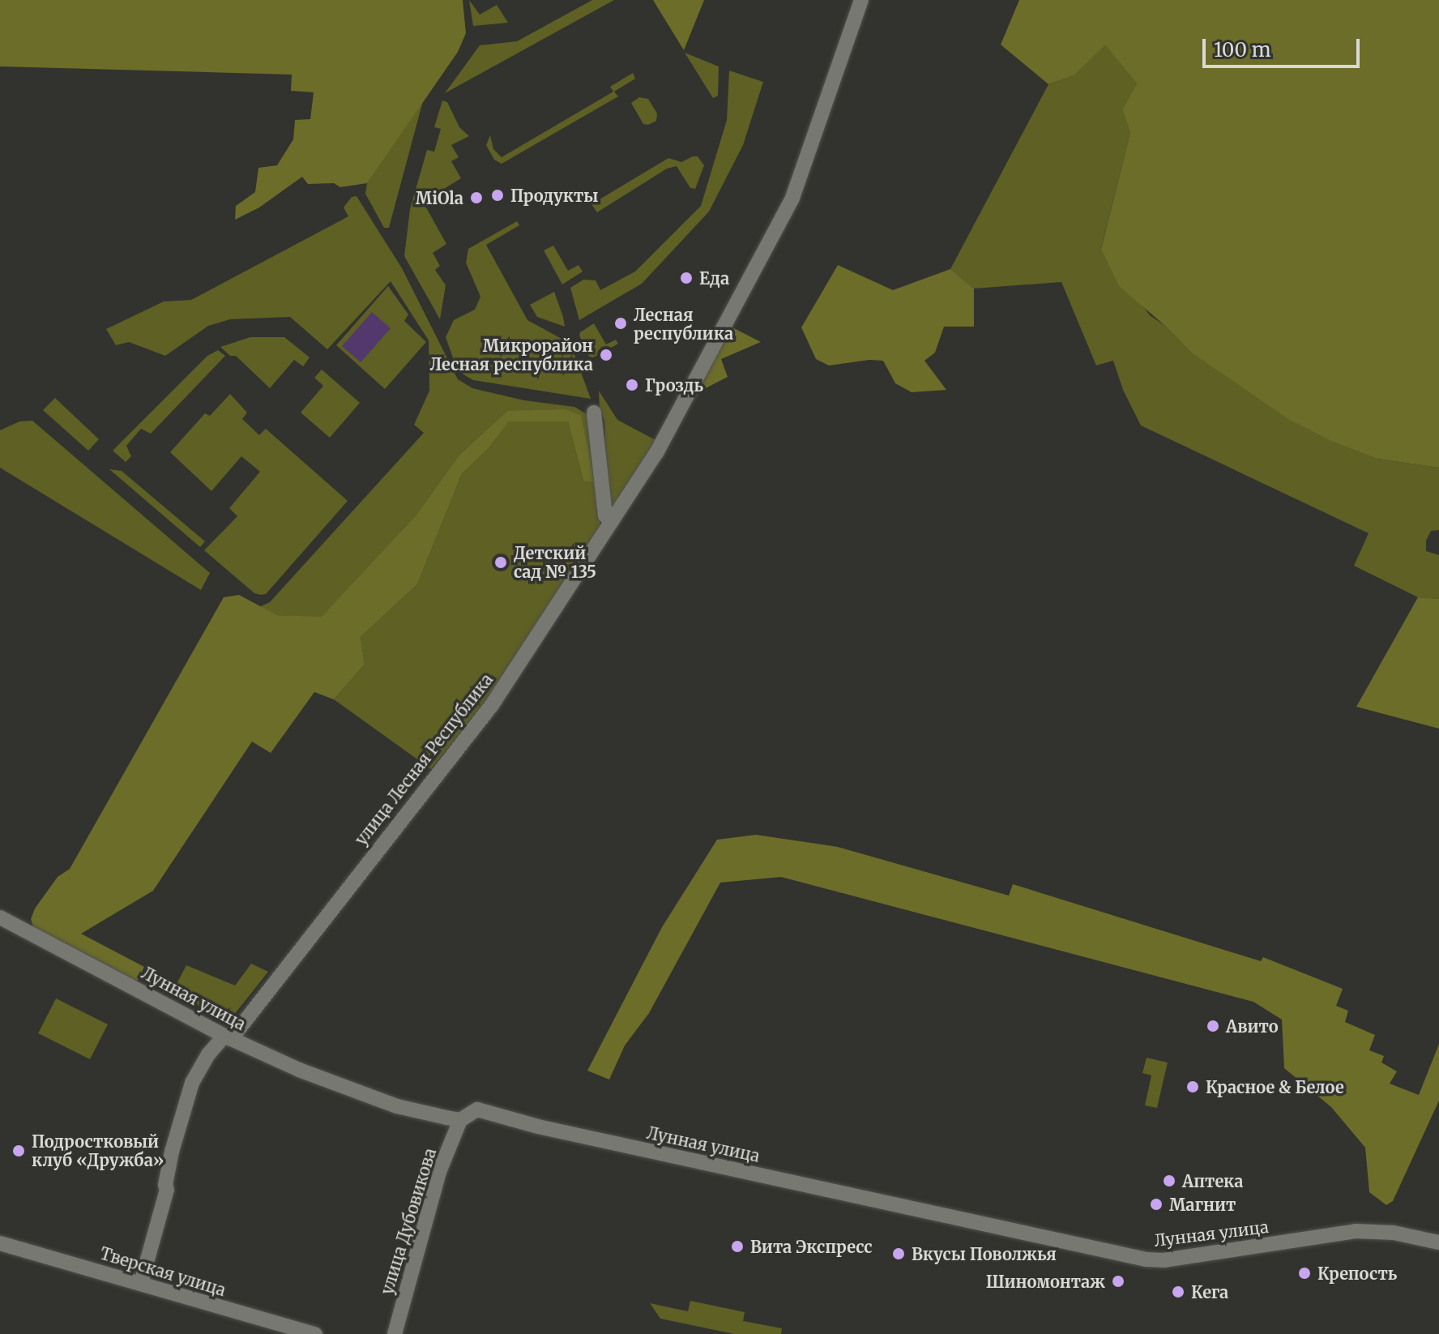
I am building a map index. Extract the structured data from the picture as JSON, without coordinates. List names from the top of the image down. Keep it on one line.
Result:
{"streets":{"street":["улица Лесная Республика","Лунная улица","улица Дубовикова","Тверская улица"]},"crossings":[["улица Лесная Республика","Лунная улица"],["улица Лесная Республика","Тверская улица"],["Лунная улица","улица Дубовикова"]],"places":["Продукты","MiOla","Еда","Лесная республика","Микрорайон Лесная республика","Гроздь","Детский сад № 135","Авито","Красное & Белое","Подростковый клуб «Дружба»","Аптека","Магнит","Вита Экспресс","Вкусы Поволжья","Крепость","Шиномонтаж","Кега"],"scale_bar":"100 m"}
